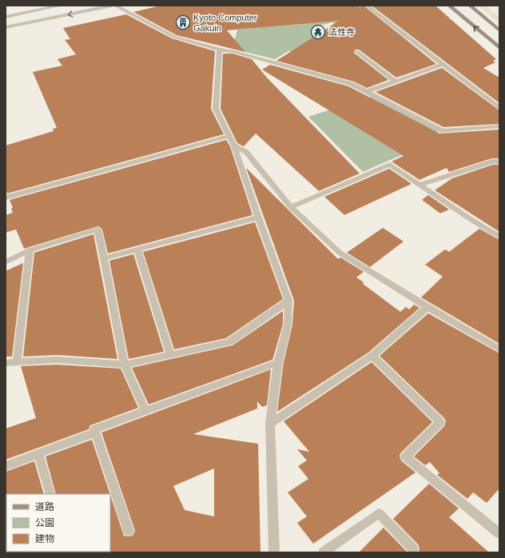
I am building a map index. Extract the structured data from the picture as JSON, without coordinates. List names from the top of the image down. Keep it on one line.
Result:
{"places":{"building":["Kyoto Computer Gakuin"],"temple":["法性寺"]},"legend":["道路","公園","建物"]}
